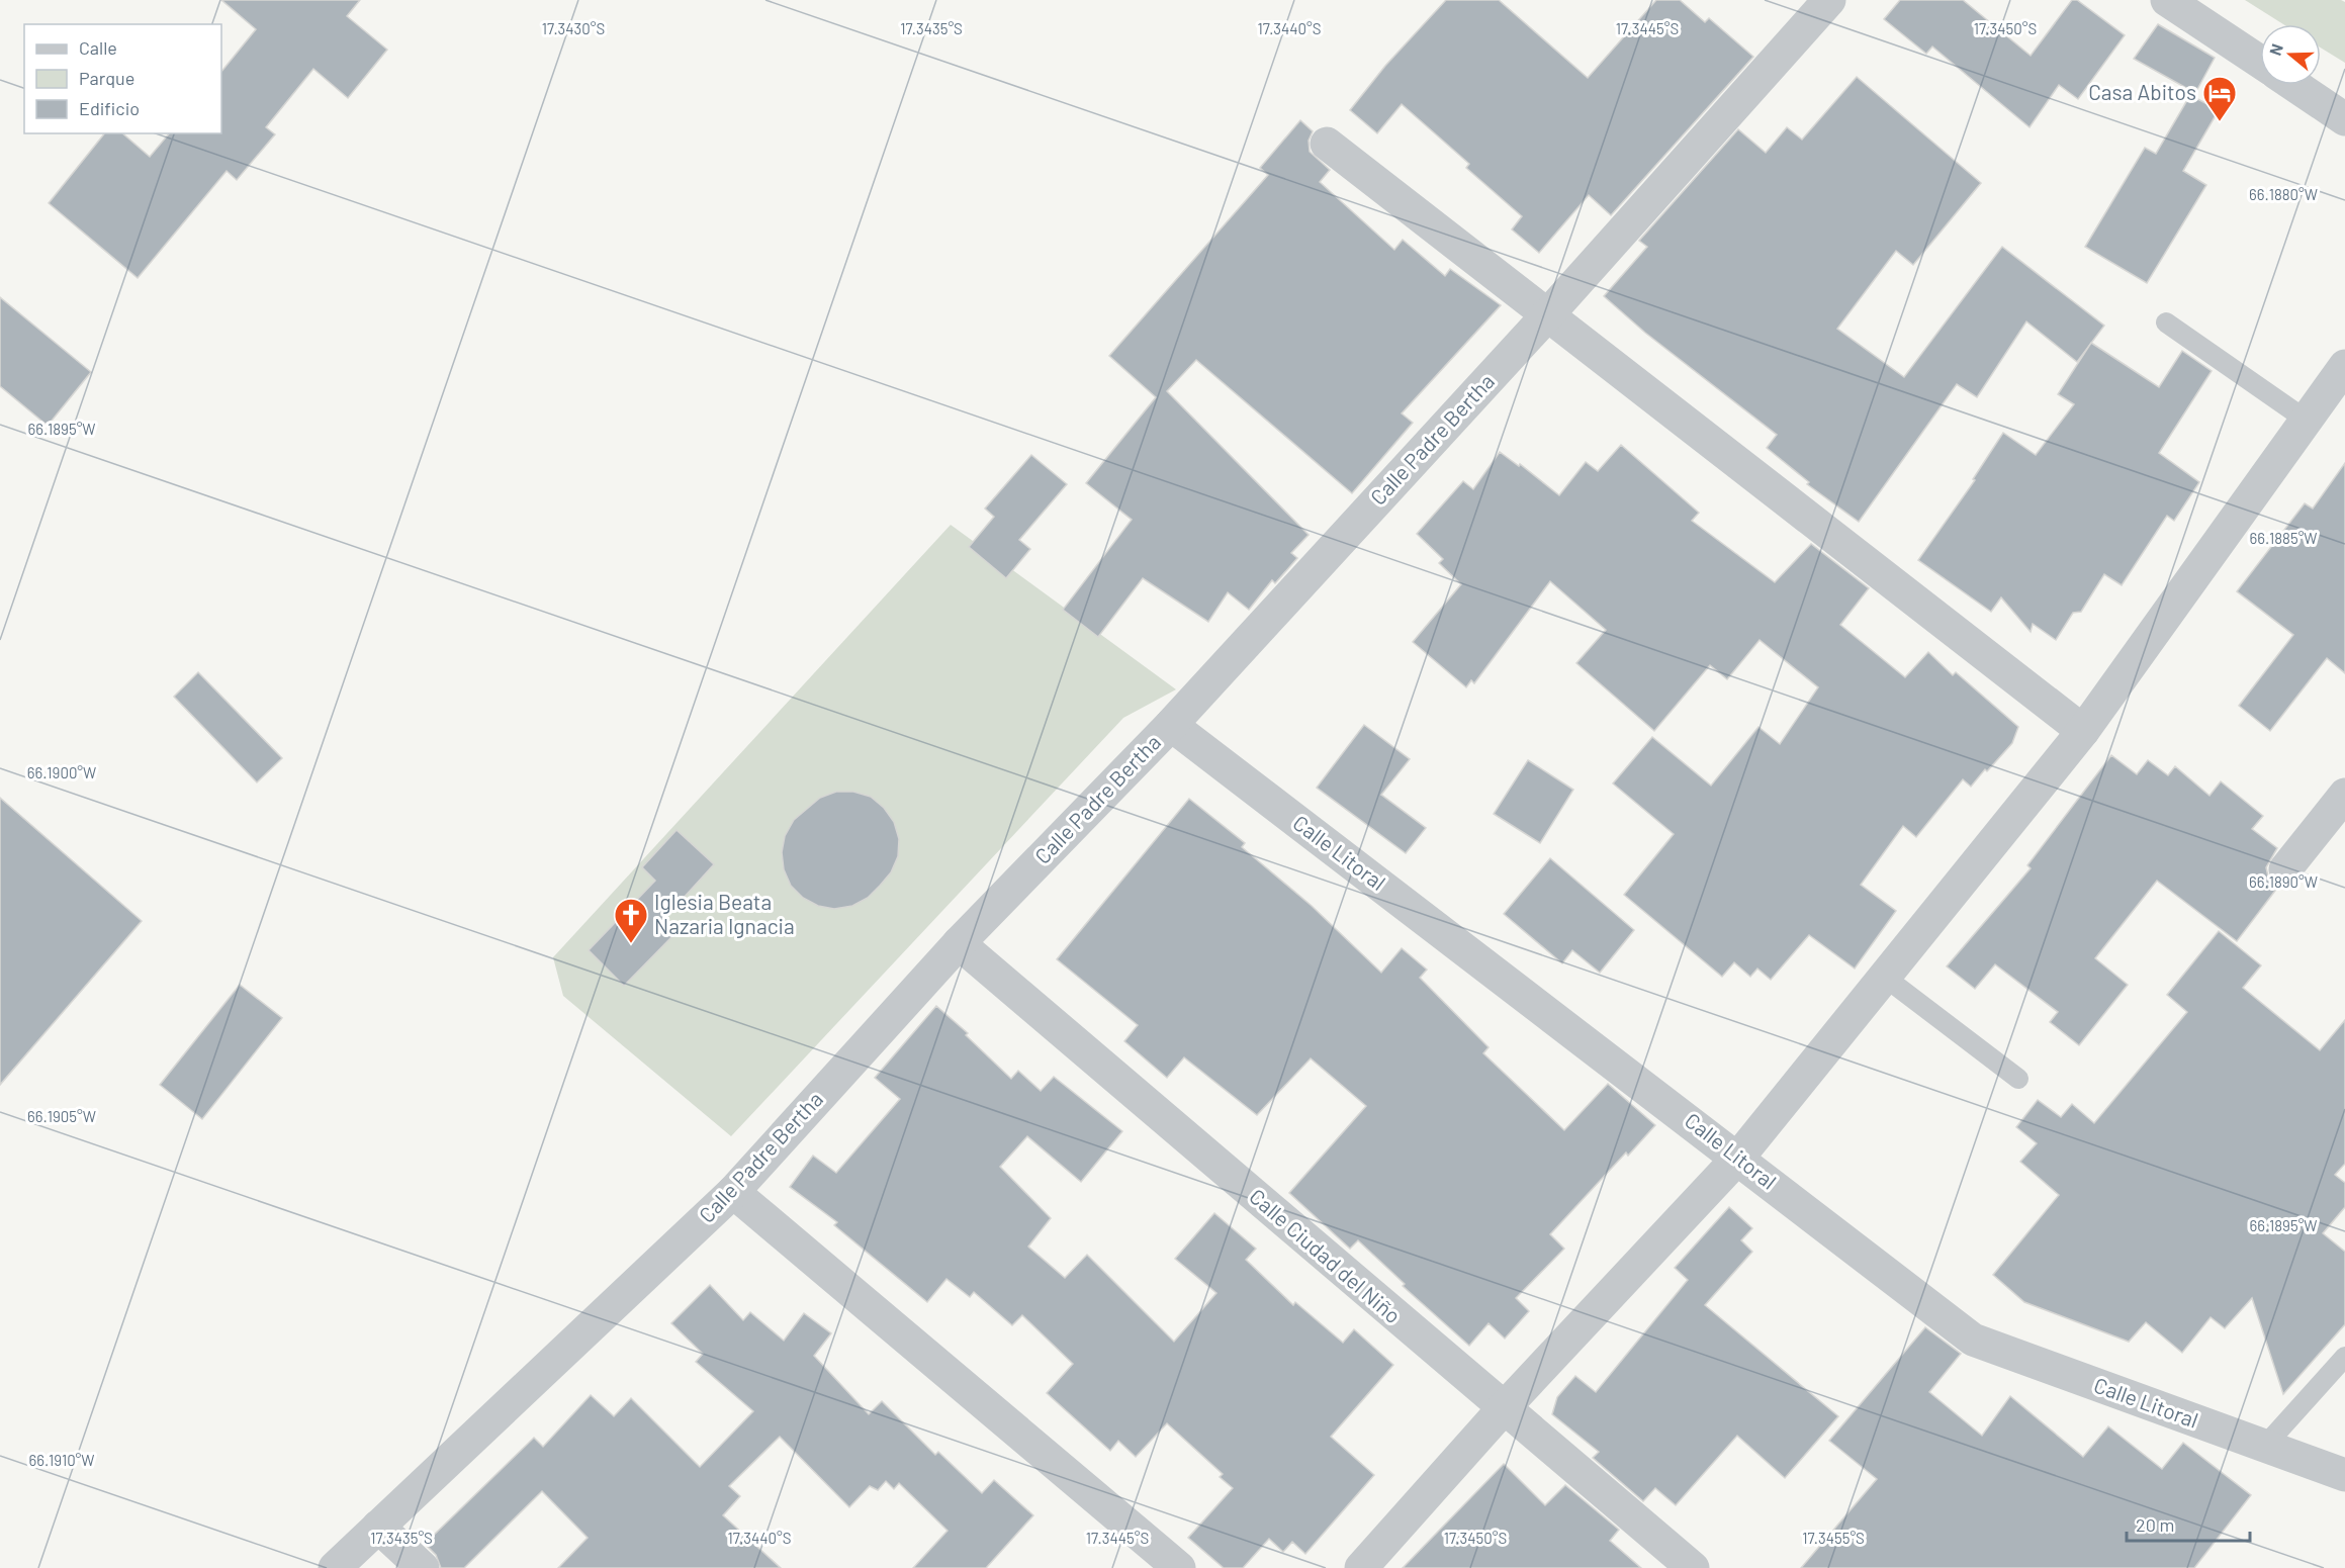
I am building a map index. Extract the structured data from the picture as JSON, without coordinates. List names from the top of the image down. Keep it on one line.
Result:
{"streets":{"street":["Calle Padre Bertha","Calle Litoral","Calle Ciudad del Niño"]},"crossings":[["Calle Padre Bertha","Calle Litoral"],["Calle Padre Bertha","Calle Ciudad del Niño"]],"places":{"hotel":["Casa Abitos"],"church":["Iglesia Beata Nazaria Ignacia"]},"legend":["Calle","Parque","Edificio"],"scale_bar":"20 m","north":"left","coordinates":["17.3430°S","17.3435°S","17.3440°S","17.3445°S","17.3450°S","66.1880°W","66.1895°W","66.1885°W","66.1900°W","66.1890°W","66.1905°W","66.1910°W","17.3455°S"]}
